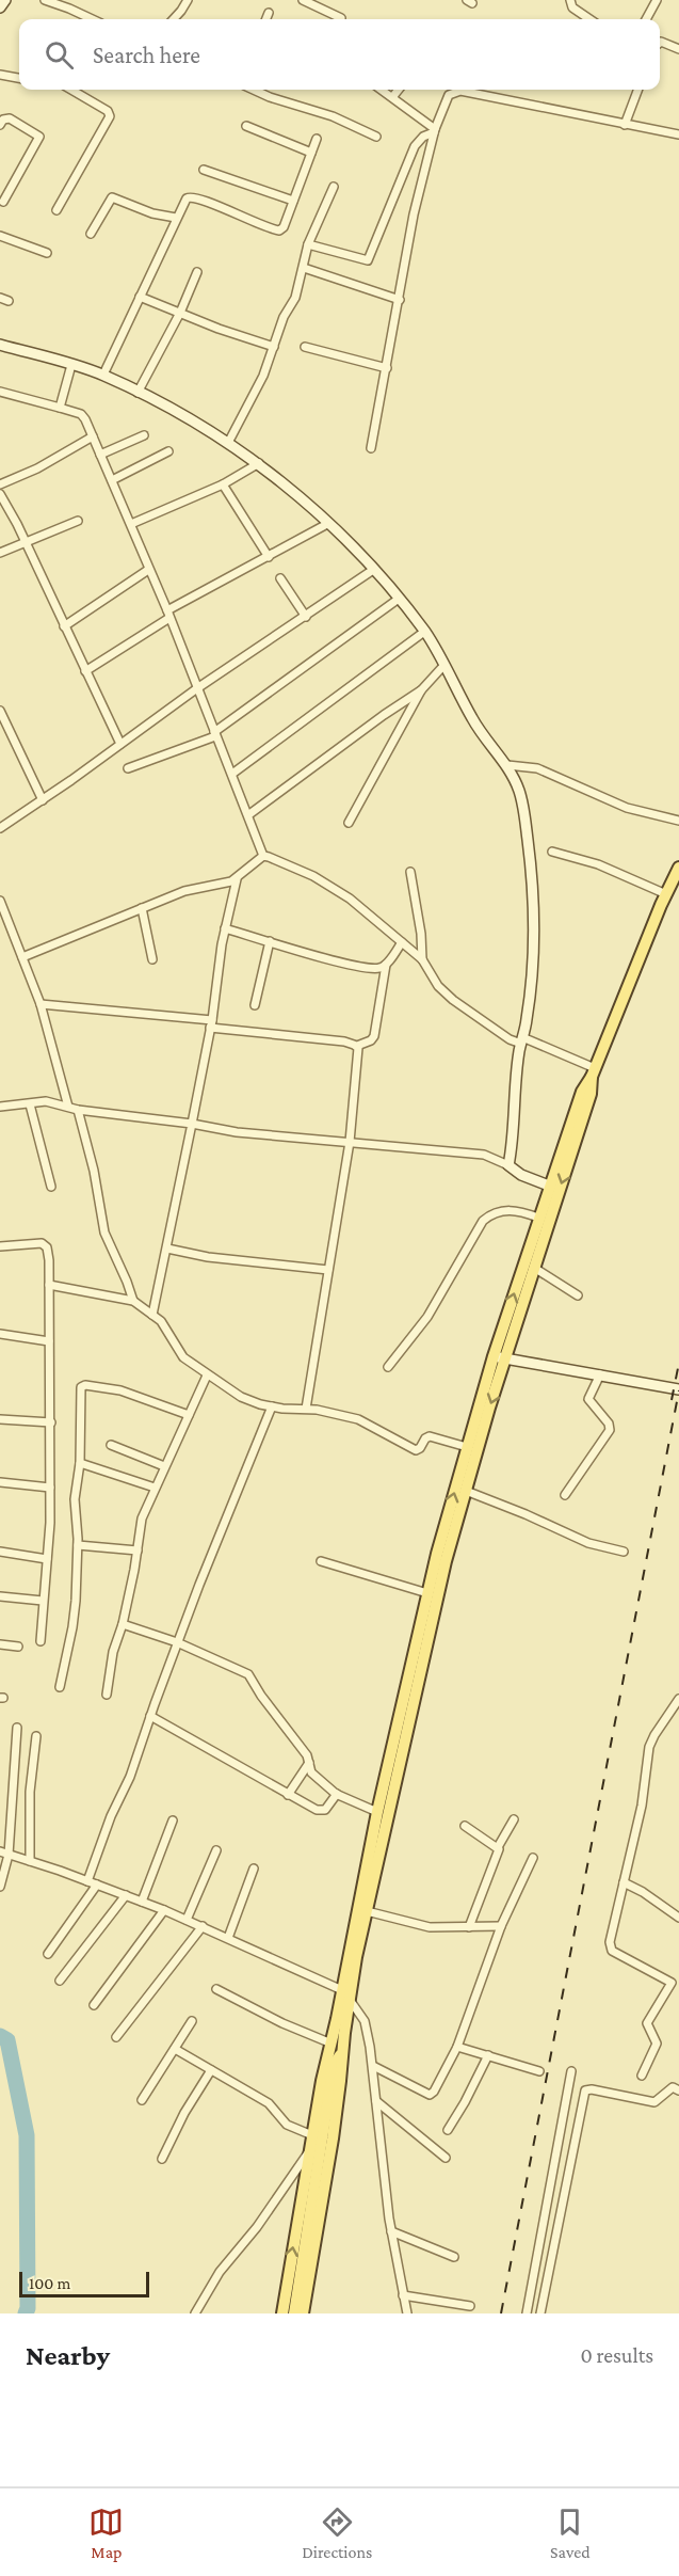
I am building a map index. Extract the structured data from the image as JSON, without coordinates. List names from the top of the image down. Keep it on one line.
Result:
{"scale_bar":"100 m","page":{"search":"Search here","scale":"100 m","heading":["Nearby","0 results"],"nav":["Map","Directions","Saved"]}}
